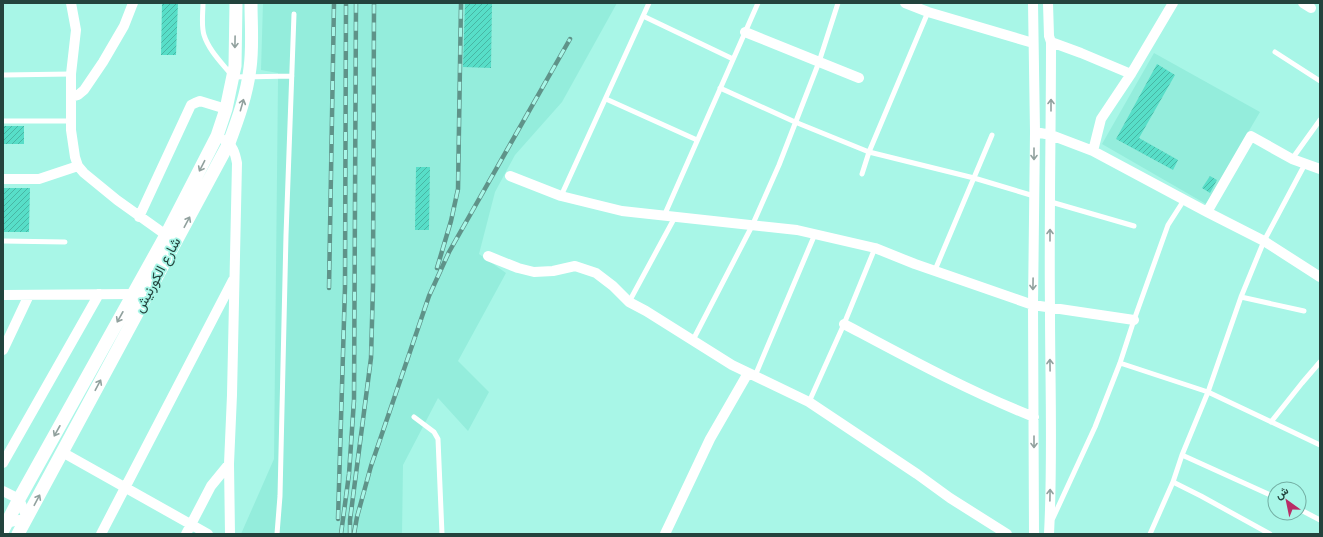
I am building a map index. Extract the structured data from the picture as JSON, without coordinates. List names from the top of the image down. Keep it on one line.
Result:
{"streets":{"street":["شارع الكورنيش"]},"north":"top left"}
